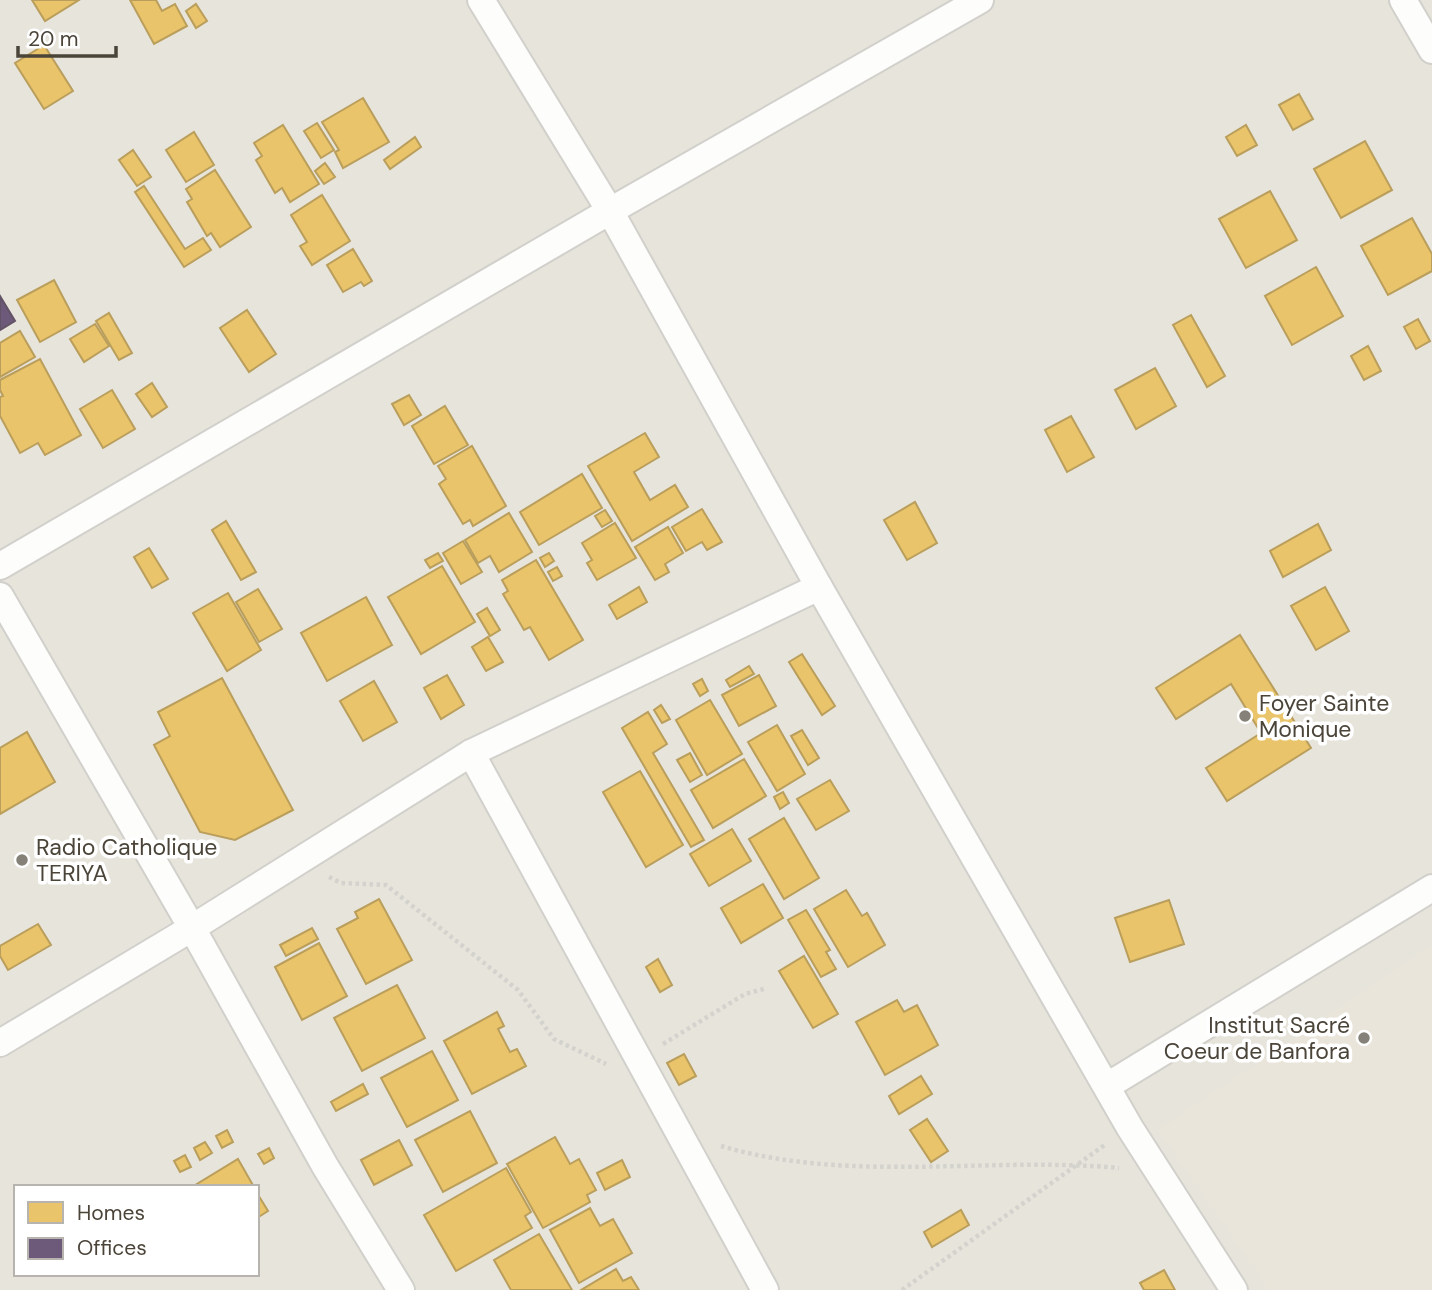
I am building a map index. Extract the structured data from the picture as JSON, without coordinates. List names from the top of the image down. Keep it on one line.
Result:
{"places":["Foyer Sainte Monique","Radio Catholique TERIYA","Institut Sacré Coeur de Banfora"],"legend":["Homes","Offices"],"scale_bar":"20 m"}
